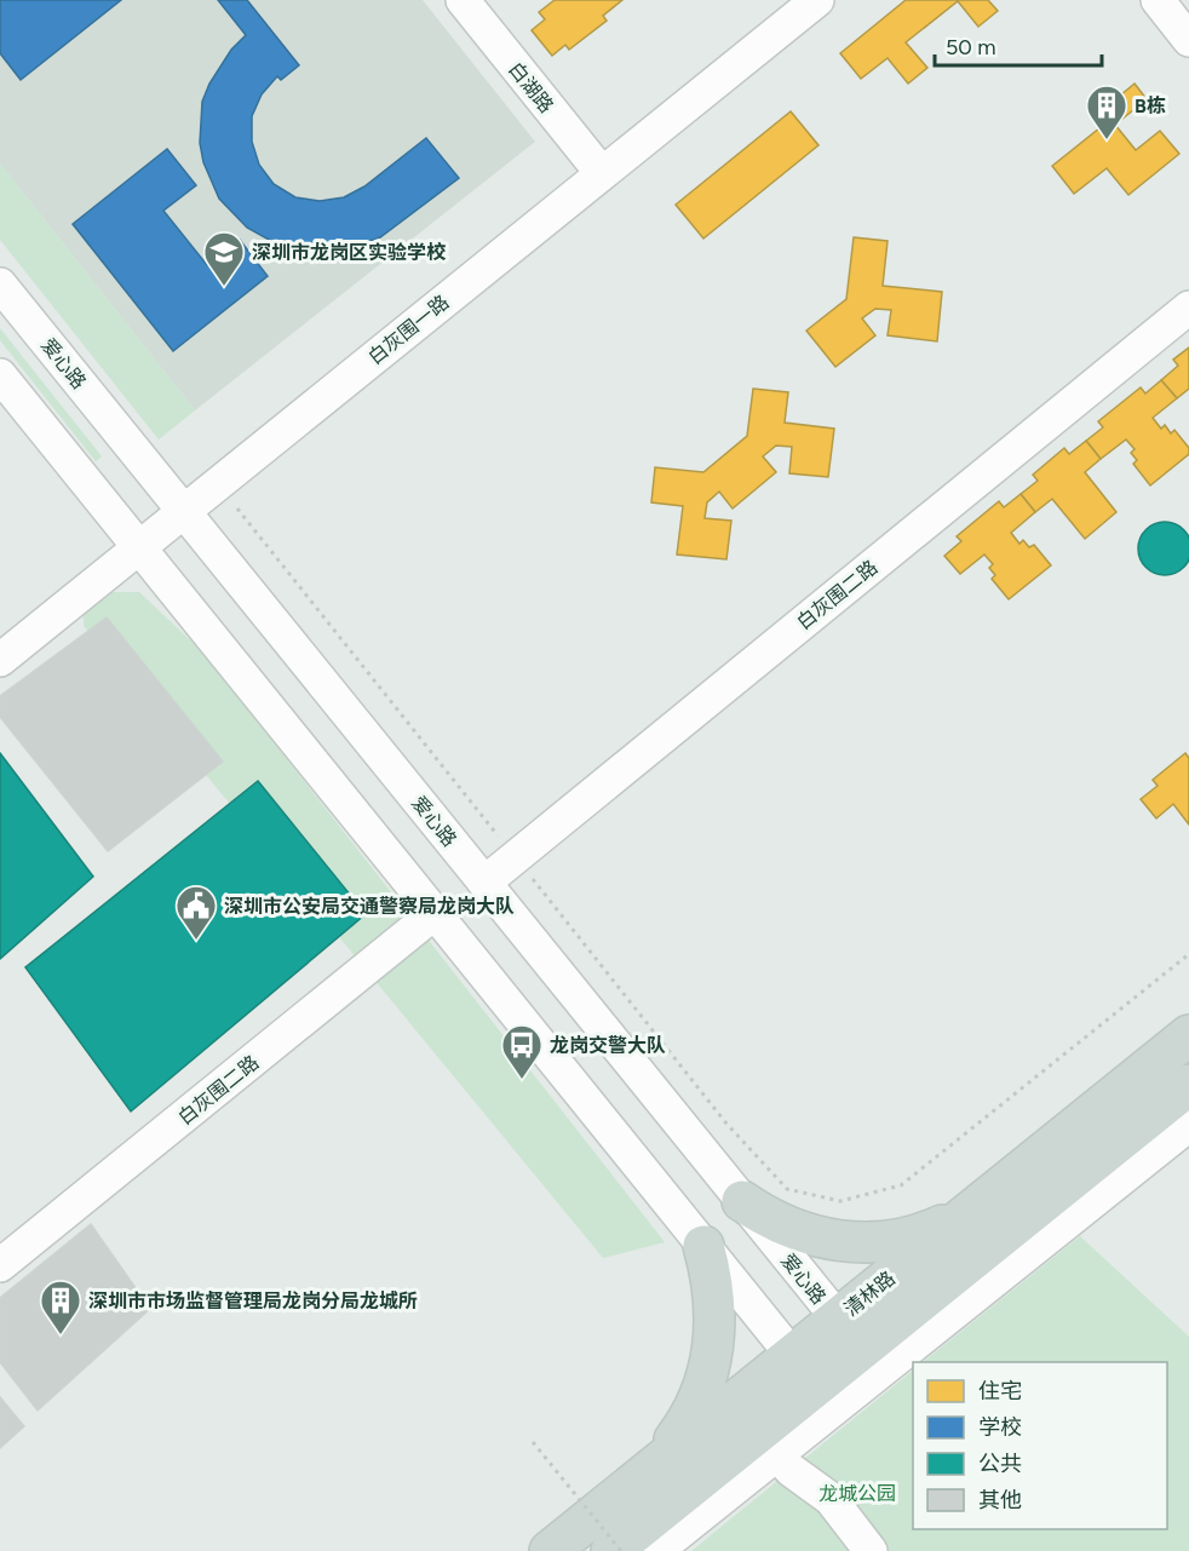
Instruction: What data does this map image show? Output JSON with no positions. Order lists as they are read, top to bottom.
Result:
{
  "streets": {
    "main road": ["清林路"],
    "street": [
      "白湖路",
      "白灰围一路",
      "爱心路",
      "白灰围二路"
    ]
  },
  "crossings": [
    ["白湖路", "白灰围一路"],
    ["白灰围一路", "爱心路"],
    ["爱心路", "白灰围二路"],
    ["爱心路", "清林路"]
  ],
  "parks": ["龙城公园"],
  "places": {
    "building": ["B栋", "深圳市市场监督管理局龙岗分局龙城所"],
    "school or university": ["深圳市龙岗区实验学校"],
    "public building": ["深圳市公安局交通警察局龙岗大队"],
    "bus stop": ["龙岗交警大队"]
  },
  "legend": [
    "住宅",
    "学校",
    "公共",
    "其他"
  ],
  "scale_bar": "50 m"
}
